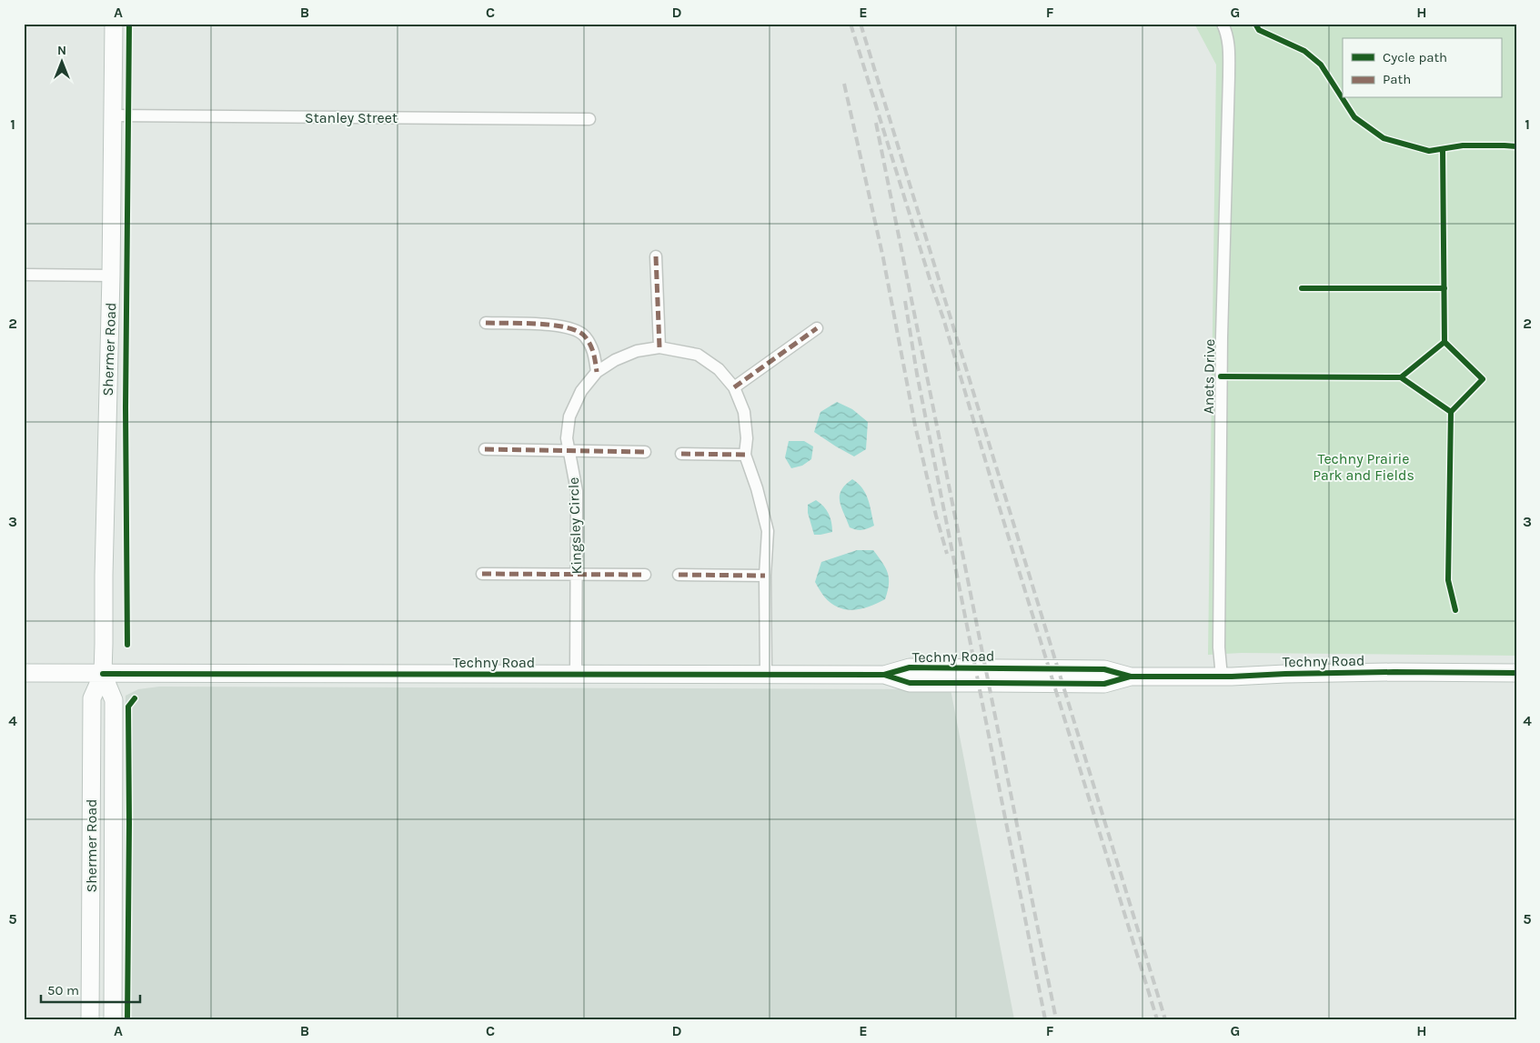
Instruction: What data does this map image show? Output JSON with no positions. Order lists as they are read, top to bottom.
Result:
{
  "streets": {
    "main road": ["Shermer Road", "Techny Road"],
    "street": ["Stanley Street", "Anets Drive", "Kingsley Circle"]
  },
  "crossings": [
    ["Stanley Street", "Shermer Road"],
    ["Shermer Road", "Techny Road"],
    ["Anets Drive", "Techny Road"],
    ["Kingsley Circle", "Techny Road"]
  ],
  "parks": ["Techny Prairie Park and Fields"],
  "legend": ["Cycle path", "Path"],
  "scale_bar": "50 m",
  "north": "top",
  "grid": {
    "columns": [
      "A",
      "B",
      "C",
      "D",
      "E",
      "F",
      "G",
      "H"
    ],
    "rows": [
      "1",
      "2",
      "3",
      "4",
      "5"
    ]
  }
}
